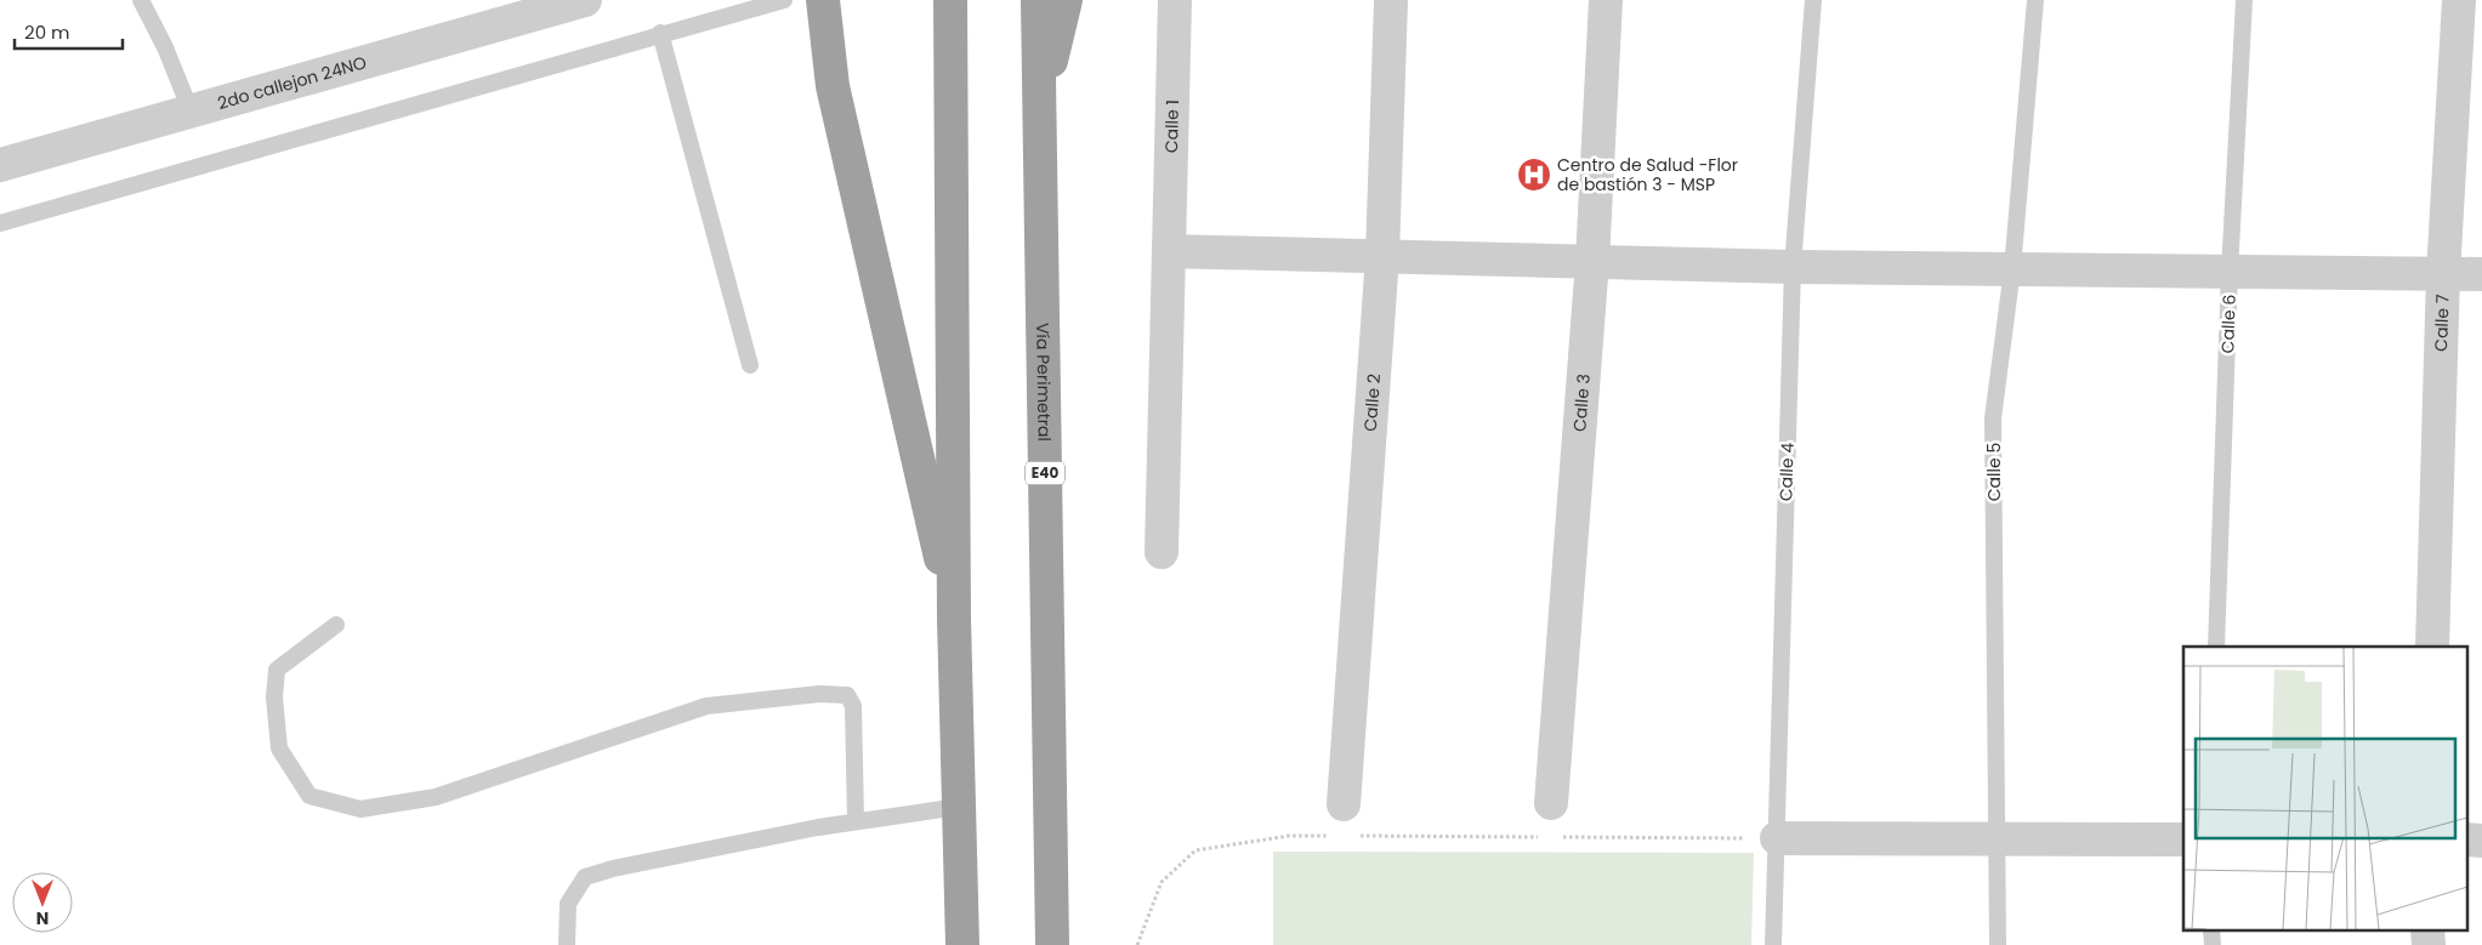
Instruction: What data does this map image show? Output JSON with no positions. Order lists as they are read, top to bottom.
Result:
{
  "streets": {
    "highway": ["Vía Perimetral", "E40"],
    "street": [
      "2do callejon 24NO",
      "Calle 1",
      "Calle 7",
      "Calle 3",
      "Calle 2"
    ],
    "lane": ["Calle 6", "Calle 4", "Calle 5"]
  },
  "places": {
    "hospital": ["Centro de Salud -Flor de bastión 3 - MSP"]
  },
  "scale_bar": "20 m",
  "north": "bottom"
}
